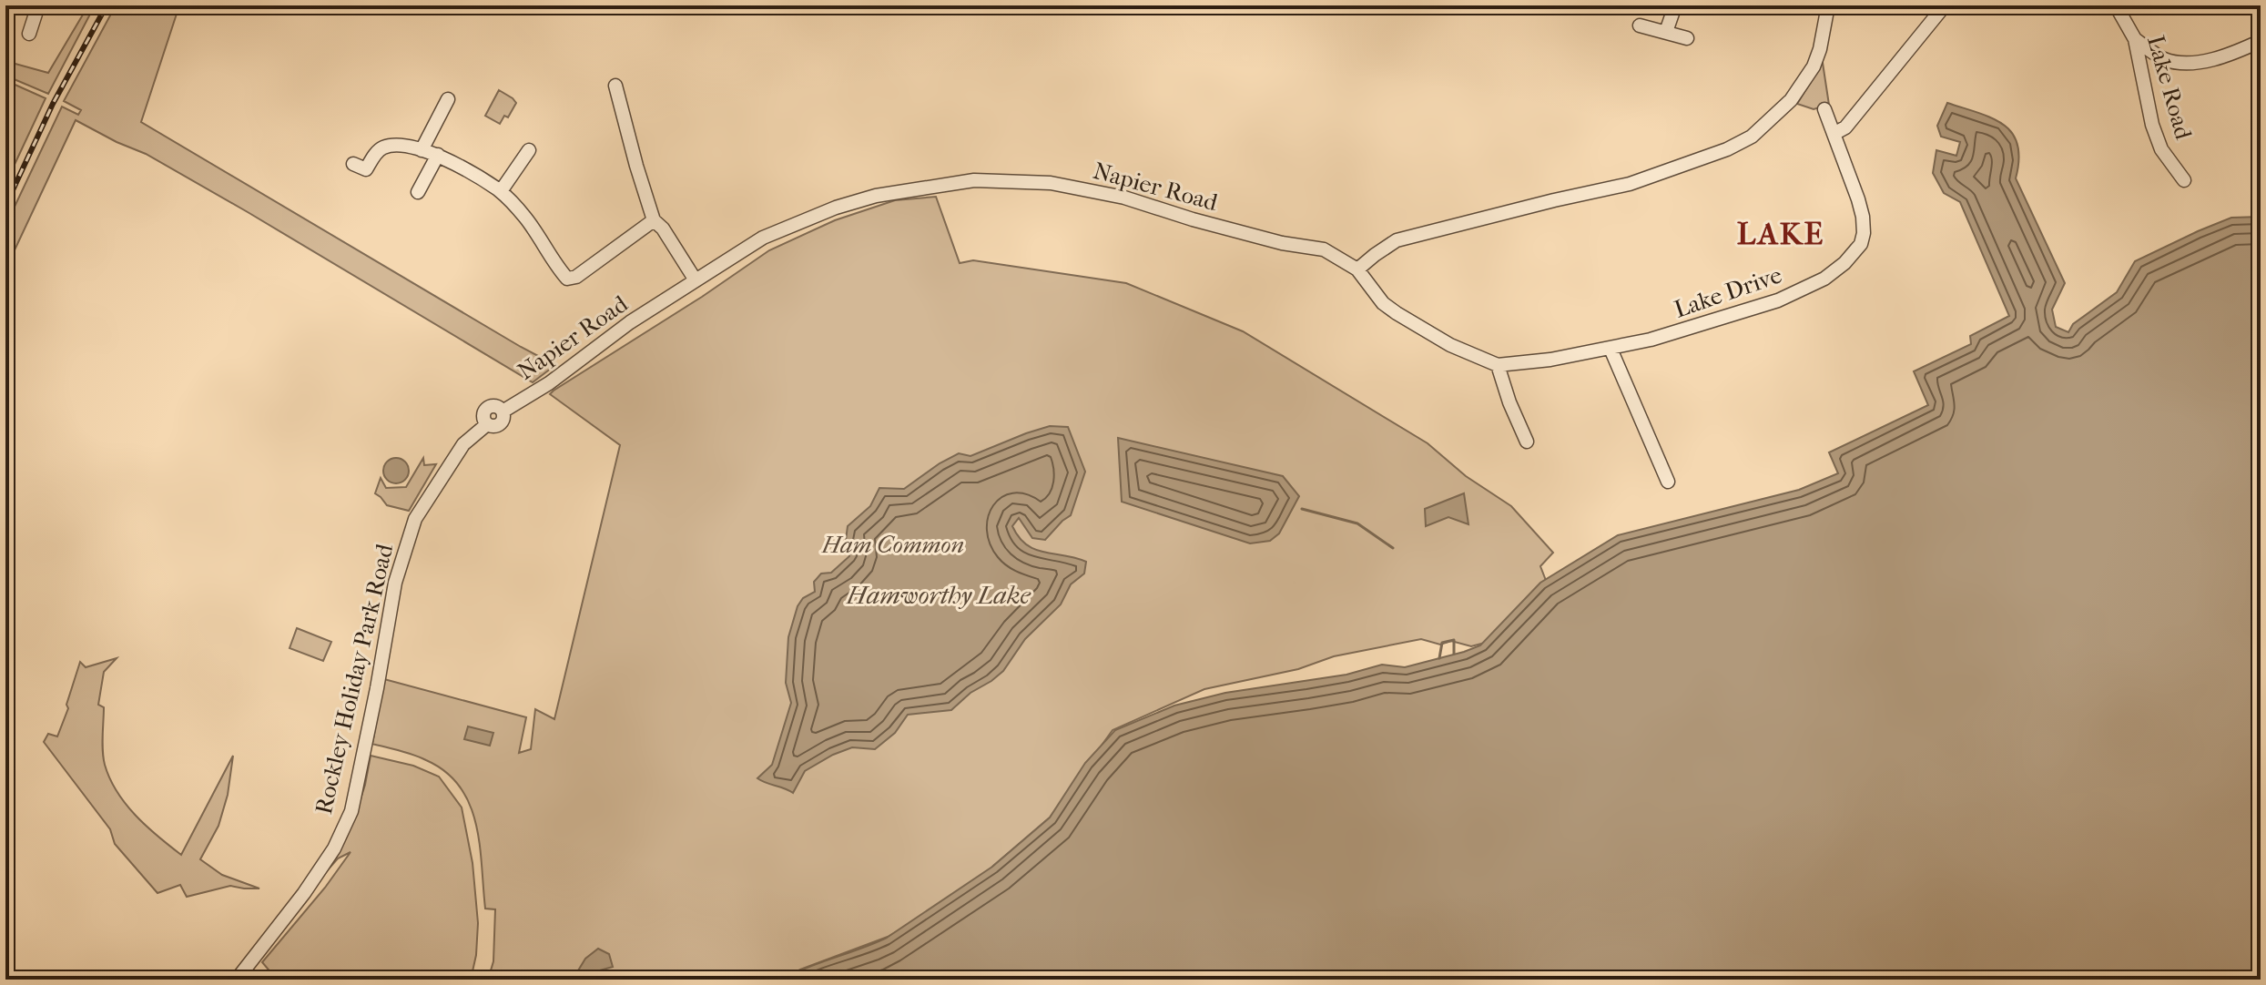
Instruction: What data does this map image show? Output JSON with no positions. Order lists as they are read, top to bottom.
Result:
{
  "streets": {
    "street": [
      "Lake Road",
      "Napier Road",
      "Lake Drive",
      "Rockley Holiday Park Road"
    ]
  },
  "crossings": [
    ["Napier Road", "Lake Drive"],
    ["Napier Road", "Rockley Holiday Park Road"]
  ],
  "districts": ["LAKE"],
  "water": ["Hamworthy Lake"],
  "parks": ["Ham Common"]
}
